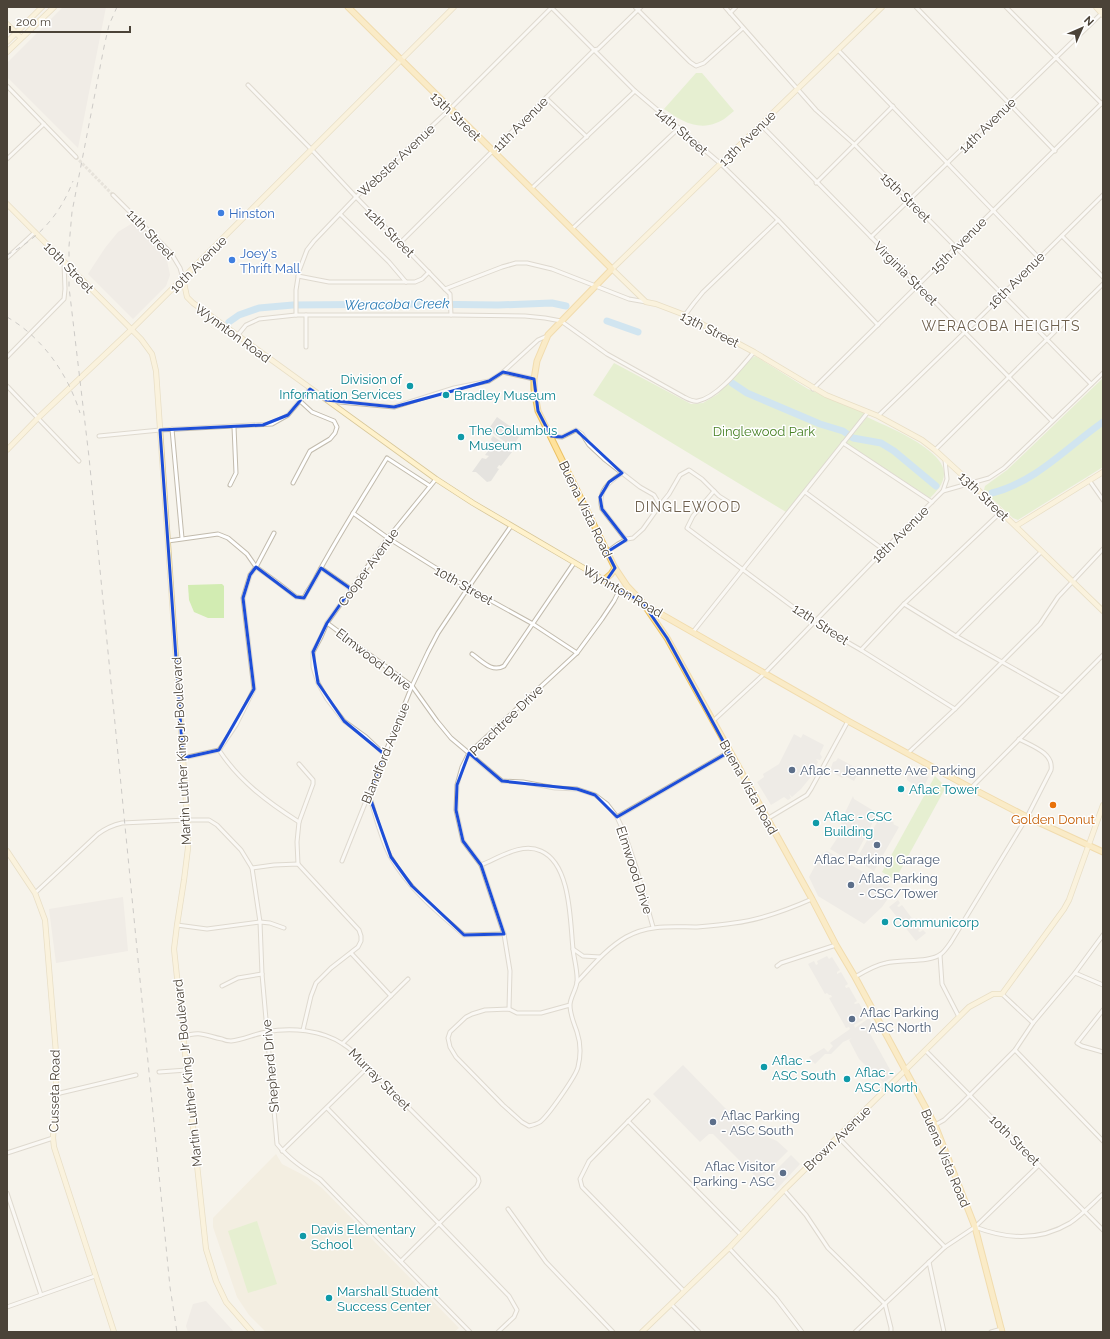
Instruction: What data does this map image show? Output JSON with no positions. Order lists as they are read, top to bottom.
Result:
{
  "streets": {
    "main road": [
      "13th Street",
      "13th Avenue",
      "10th Avenue",
      "10th Street",
      "Wynnton Road",
      "Buena Vista Road",
      "Martin Luther King Jr Boulevard",
      "Cusseta Road",
      "Brown Avenue"
    ],
    "street": [
      "11th Avenue",
      "14th Avenue",
      "14th Street",
      "Webster Avenue",
      "15th Street",
      "12th Street",
      "11th Street",
      "15th Avenue",
      "Virginia Street",
      "16th Avenue",
      "18th Avenue",
      "Cooper Avenue",
      "Elmwood Drive",
      "Peachtree Drive",
      "Blandford Avenue",
      "Shepherd Drive",
      "Murray Street"
    ]
  },
  "crossings": [
    ["13th Street", "11th Avenue"],
    ["13th Street", "13th Avenue"],
    ["13th Street", "Webster Avenue"],
    ["13th Street", "15th Avenue"],
    ["13th Street", "10th Avenue"],
    ["13th Street", "16th Avenue"],
    ["13th Street", "Buena Vista Road"],
    ["11th Avenue", "14th Street"],
    ["11th Avenue", "12th Street"],
    ["14th Avenue", "15th Street"],
    ["14th Avenue", "Virginia Street"],
    ["14th Street", "13th Avenue"],
    ["14th Street", "Webster Avenue"],
    ["14th Street", "15th Avenue"],
    ["13th Avenue", "15th Street"],
    ["13th Avenue", "Virginia Street"],
    ["13th Avenue", "Buena Vista Road"],
    ["Webster Avenue", "12th Street"],
    ["15th Street", "15th Avenue"],
    ["15th Street", "16th Avenue"],
    ["12th Street", "10th Avenue"],
    ["12th Street", "18th Avenue"],
    ["11th Street", "10th Avenue"],
    ["11th Street", "Wynnton Road"],
    ["15th Avenue", "Virginia Street"],
    ["10th Avenue", "10th Street"],
    ["10th Avenue", "Wynnton Road"],
    ["10th Avenue", "Martin Luther King Jr Boulevard"],
    ["10th Street", "Cooper Avenue"],
    ["10th Street", "Peachtree Drive"],
    ["10th Street", "Martin Luther King Jr Boulevard"],
    ["10th Street", "Blandford Avenue"],
    ["10th Street", "Brown Avenue"],
    ["Virginia Street", "16th Avenue"],
    ["Wynnton Road", "Buena Vista Road"],
    ["Wynnton Road", "18th Avenue"],
    ["Wynnton Road", "Cooper Avenue"],
    ["Wynnton Road", "Peachtree Drive"],
    ["Wynnton Road", "Blandford Avenue"],
    ["Buena Vista Road", "18th Avenue"],
    ["Buena Vista Road", "Brown Avenue"],
    ["Cooper Avenue", "Elmwood Drive"],
    ["Cooper Avenue", "Blandford Avenue"],
    ["Elmwood Drive", "Peachtree Drive"],
    ["Elmwood Drive", "Blandford Avenue"],
    ["Martin Luther King Jr Boulevard", "Shepherd Drive"],
    ["Martin Luther King Jr Boulevard", "Murray Street"],
    ["Shepherd Drive", "Murray Street"],
    ["Shepherd Drive", "Cusseta Road"]
  ],
  "districts": ["WERACOBA HEIGHTS", "DINGLEWOOD"],
  "water": ["Weracoba Creek"],
  "parks": ["Dinglewood Park"],
  "places": [
    "Hinston",
    "Joey's Thrift Mall",
    "Division of Information Services",
    "Bradley Museum",
    "The Columbus Museum",
    "Aflac - Jeannette Ave Parking",
    "Aflac Tower",
    "Golden Donut",
    "Aflac - CSC Building",
    "Aflac Parking Garage",
    "Aflac Parking - CSC/Tower",
    "Communicorp",
    "Aflac Parking - ASC North",
    "Aflac - ASC South",
    "Aflac - ASC North",
    "Aflac Parking - ASC South",
    "Aflac Visitor Parking - ASC",
    "Davis Elementary School",
    "Marshall Student Success Center"
  ],
  "scale_bar": "200 m",
  "north": "top right"
}
